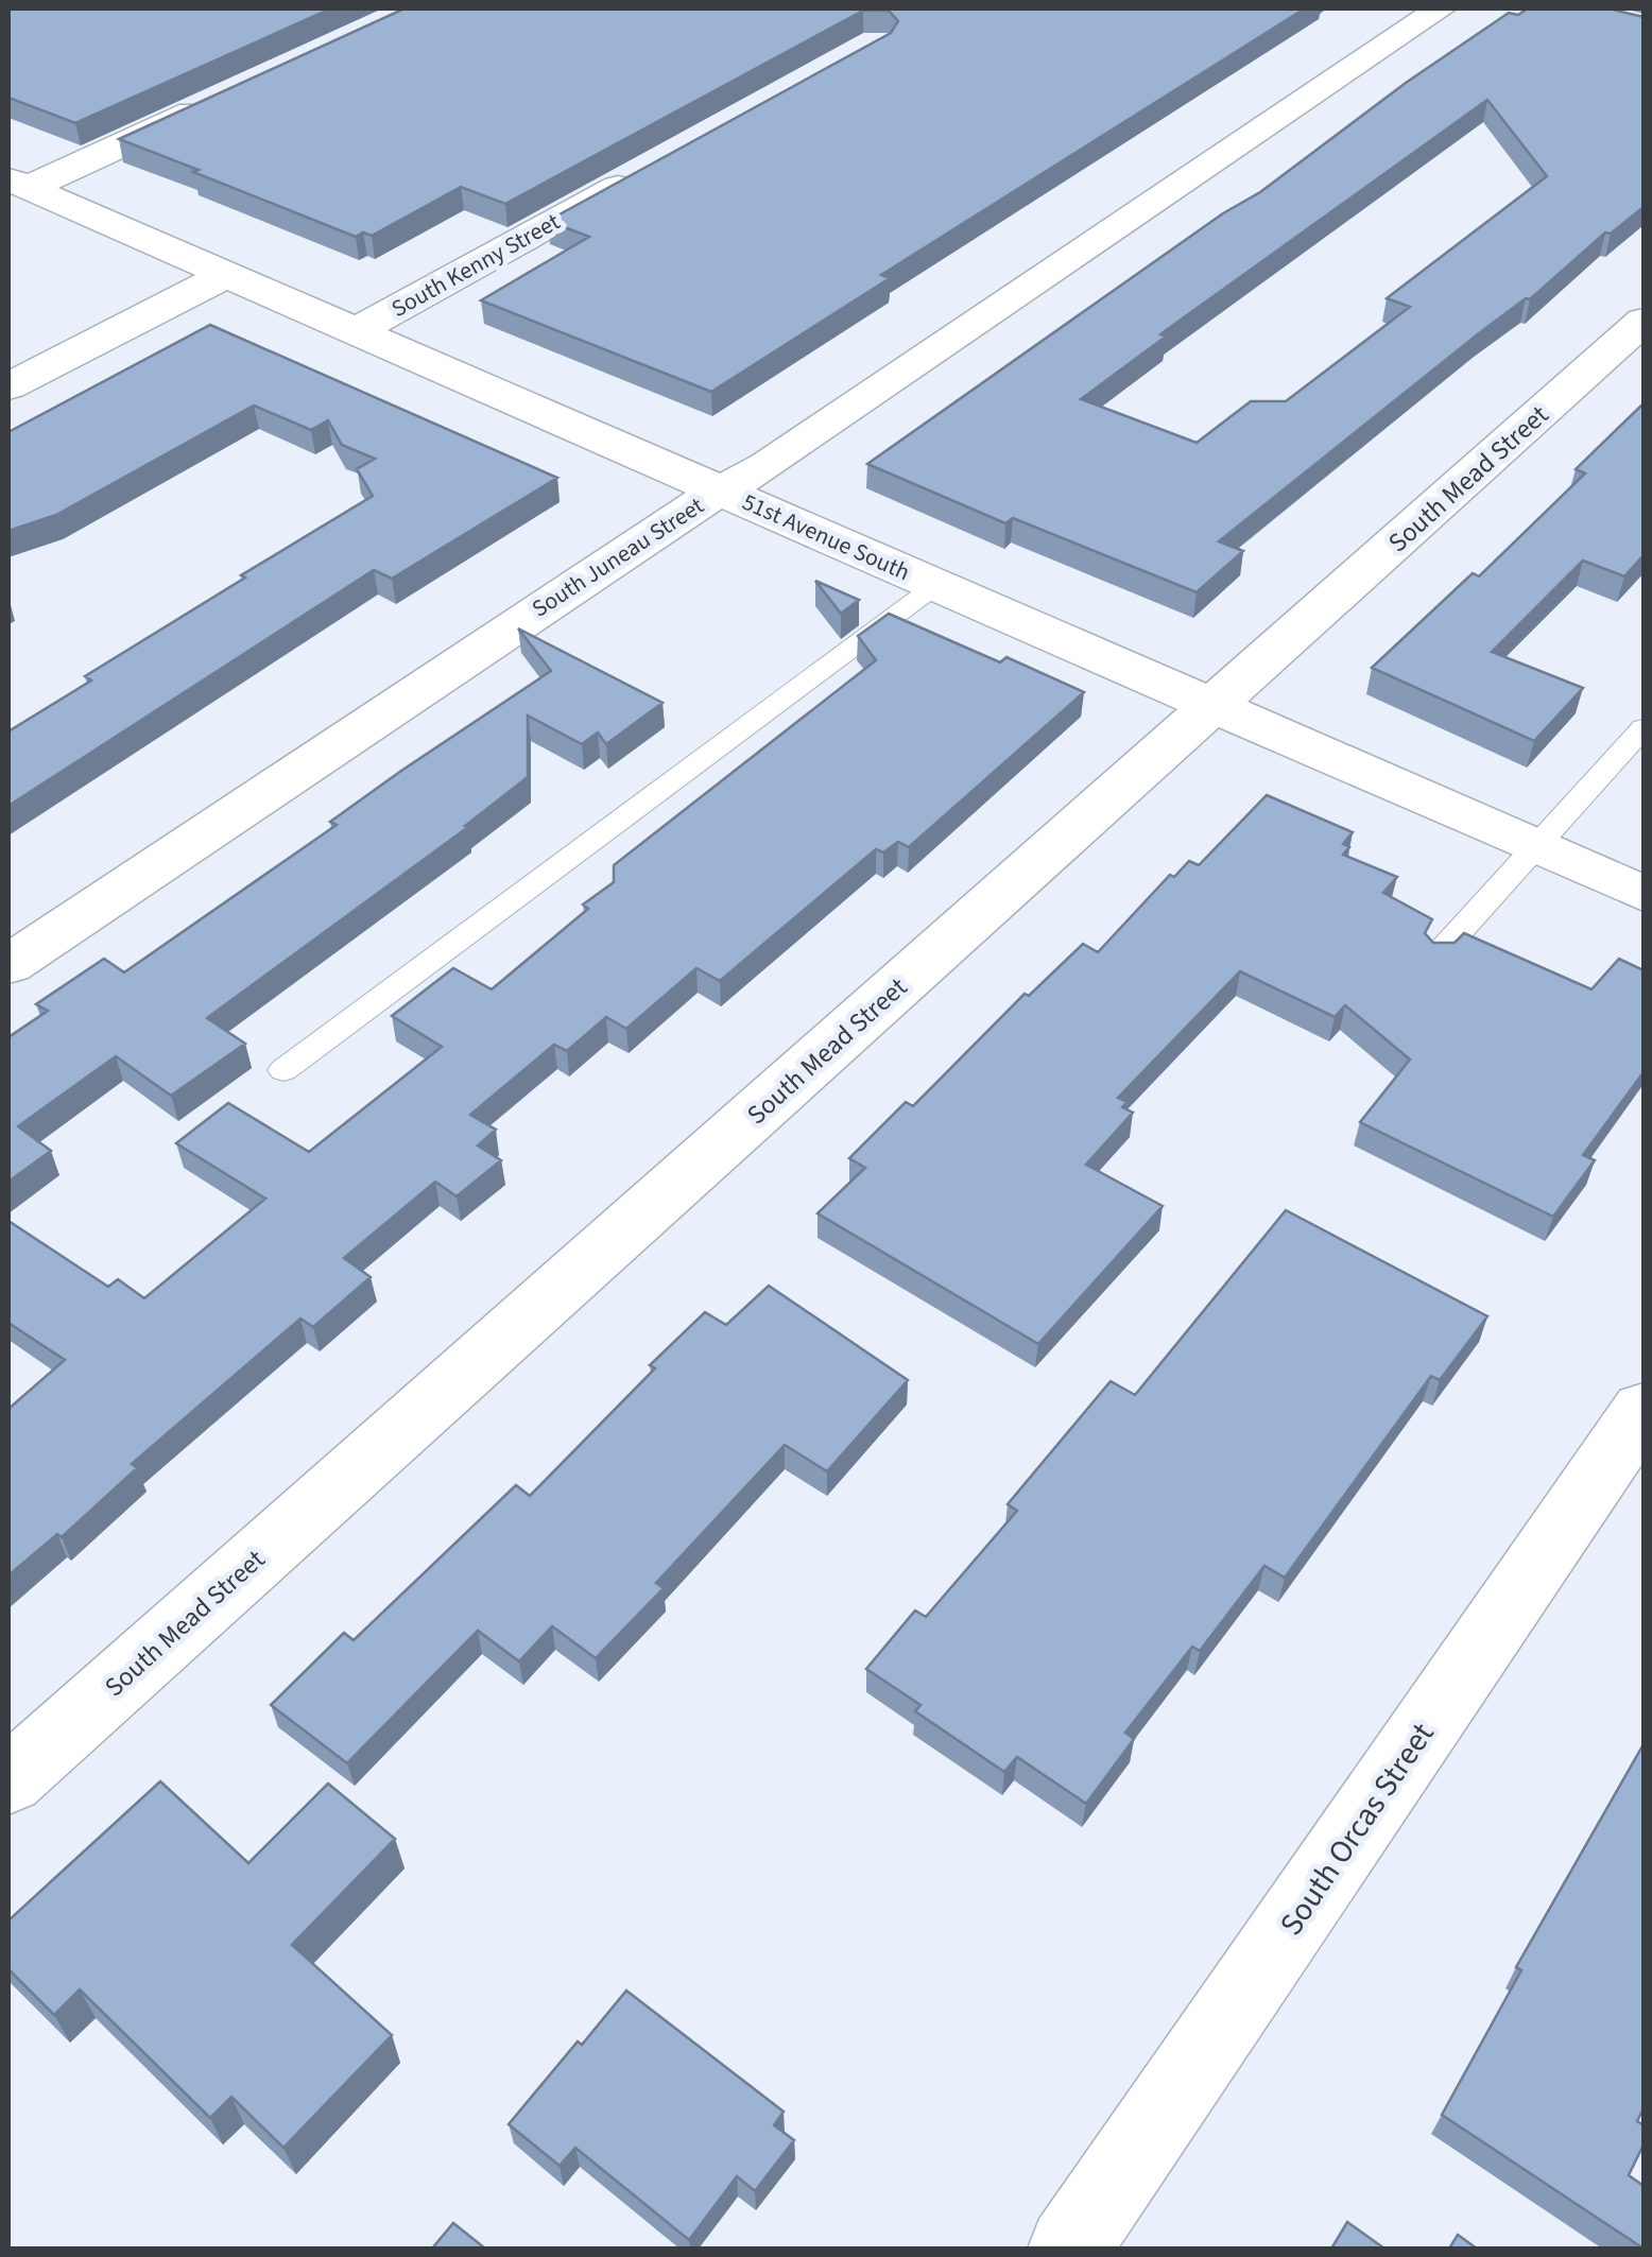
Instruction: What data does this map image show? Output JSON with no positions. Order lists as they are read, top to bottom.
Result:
{
  "streets": {
    "street": [
      "South Kenny Street",
      "South Mead Street",
      "51st Avenue South",
      "South Juneau Street",
      "South Orcas Street"
    ]
  },
  "crossings": [
    ["South Kenny Street", "51st Avenue South"],
    ["South Mead Street", "51st Avenue South"],
    ["51st Avenue South", "South Juneau Street"]
  ]
}
